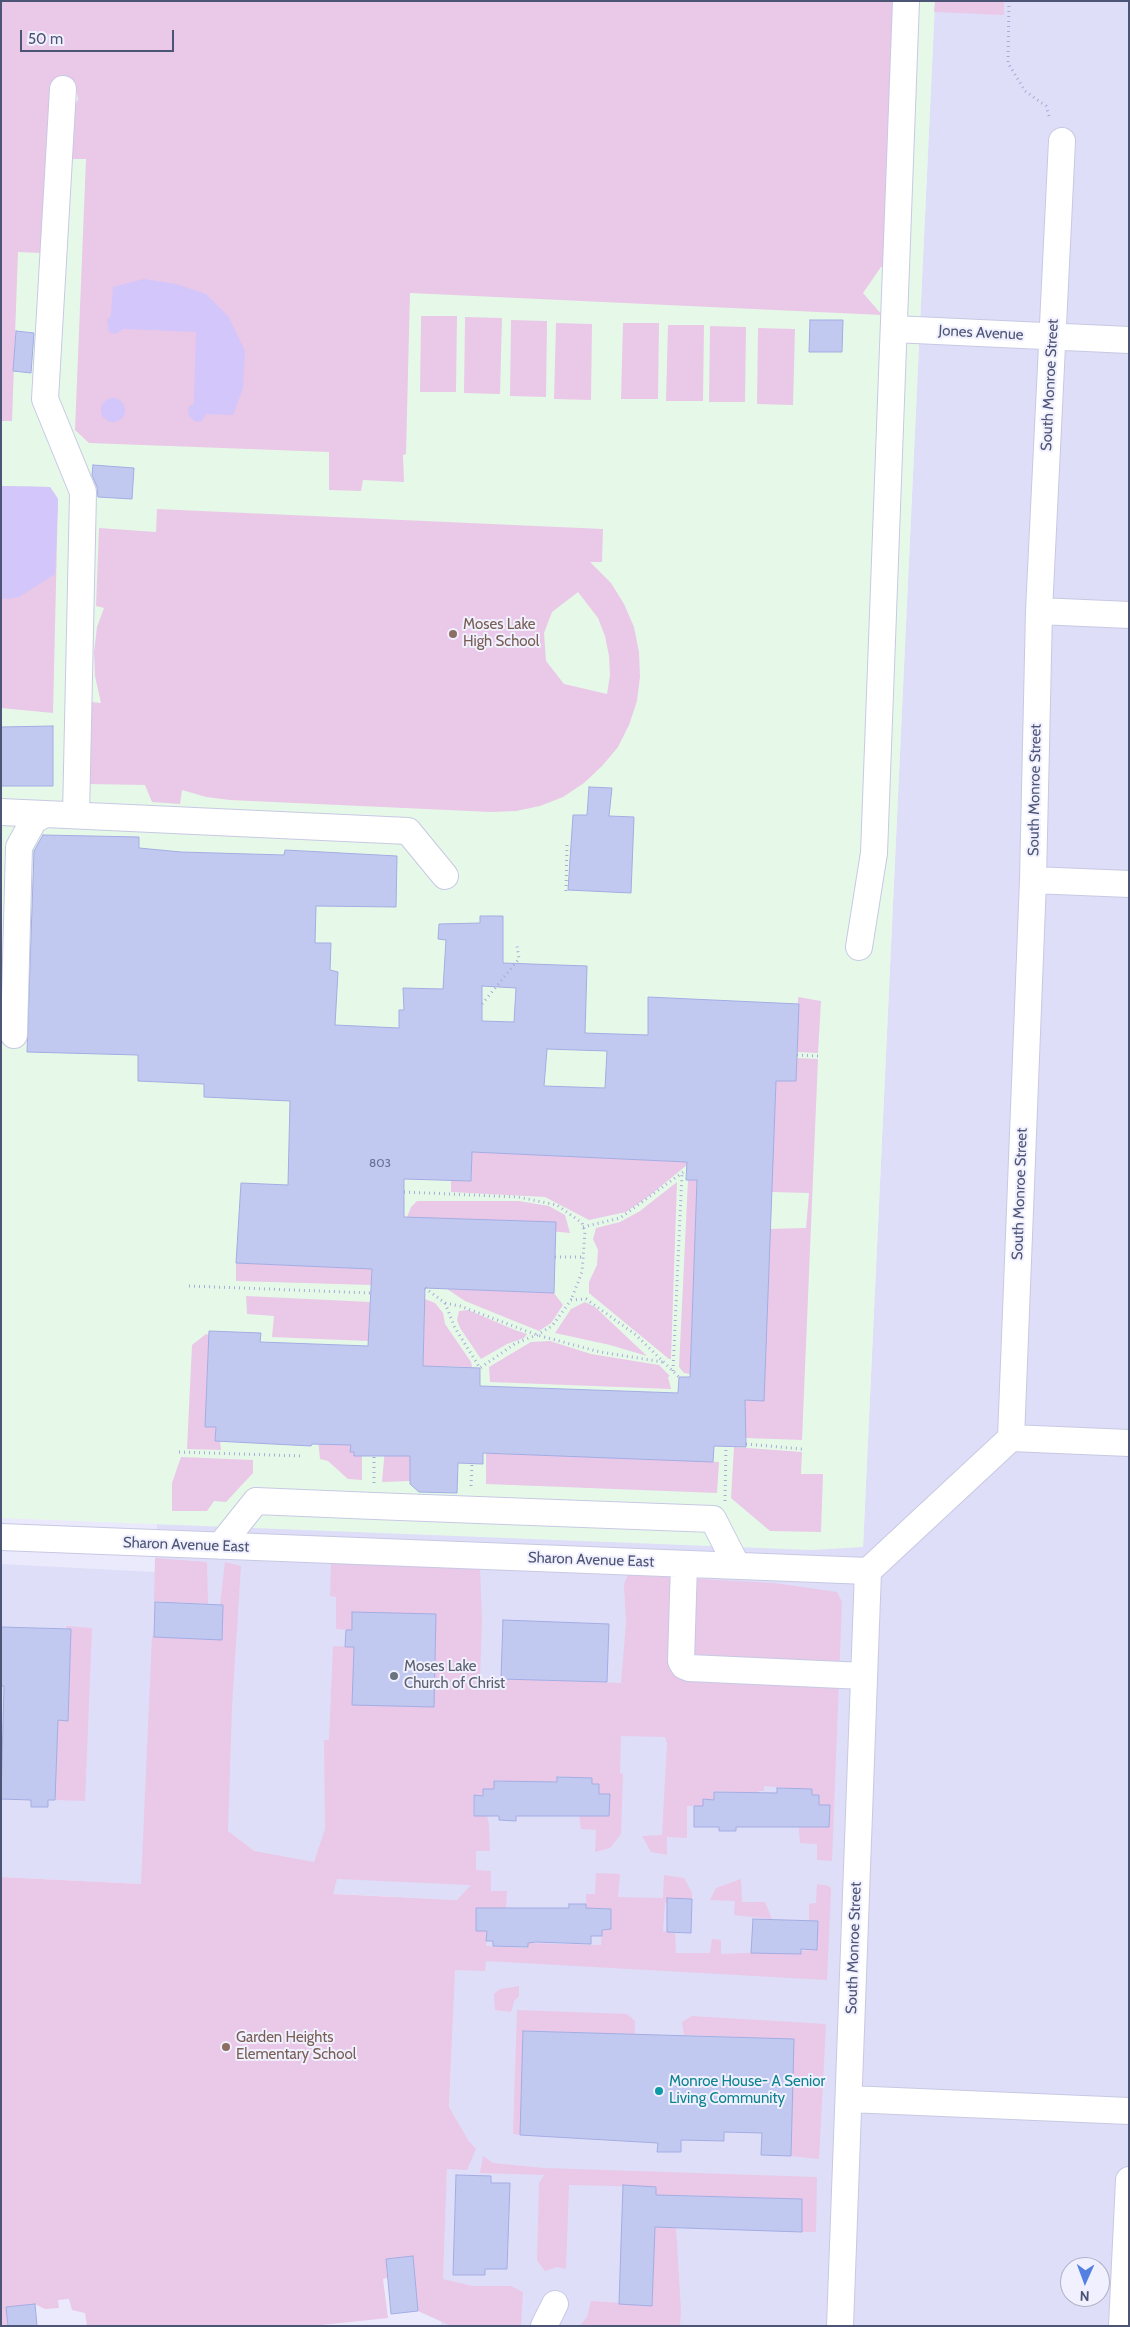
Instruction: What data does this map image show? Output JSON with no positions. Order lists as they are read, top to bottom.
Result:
{
  "streets": {
    "street": ["Jones Avenue", "South Monroe Street", "Sharon Avenue East"]
  },
  "crossings": [
    ["Jones Avenue", "South Monroe Street"],
    ["South Monroe Street", "Sharon Avenue East"]
  ],
  "places": [
    "Moses Lake High School",
    "Moses Lake Church of Christ",
    "Garden Heights Elementary School",
    "Monroe House- A Senior Living Community"
  ],
  "house_numbers": ["803"],
  "scale_bar": "50 m",
  "north": "bottom"
}
